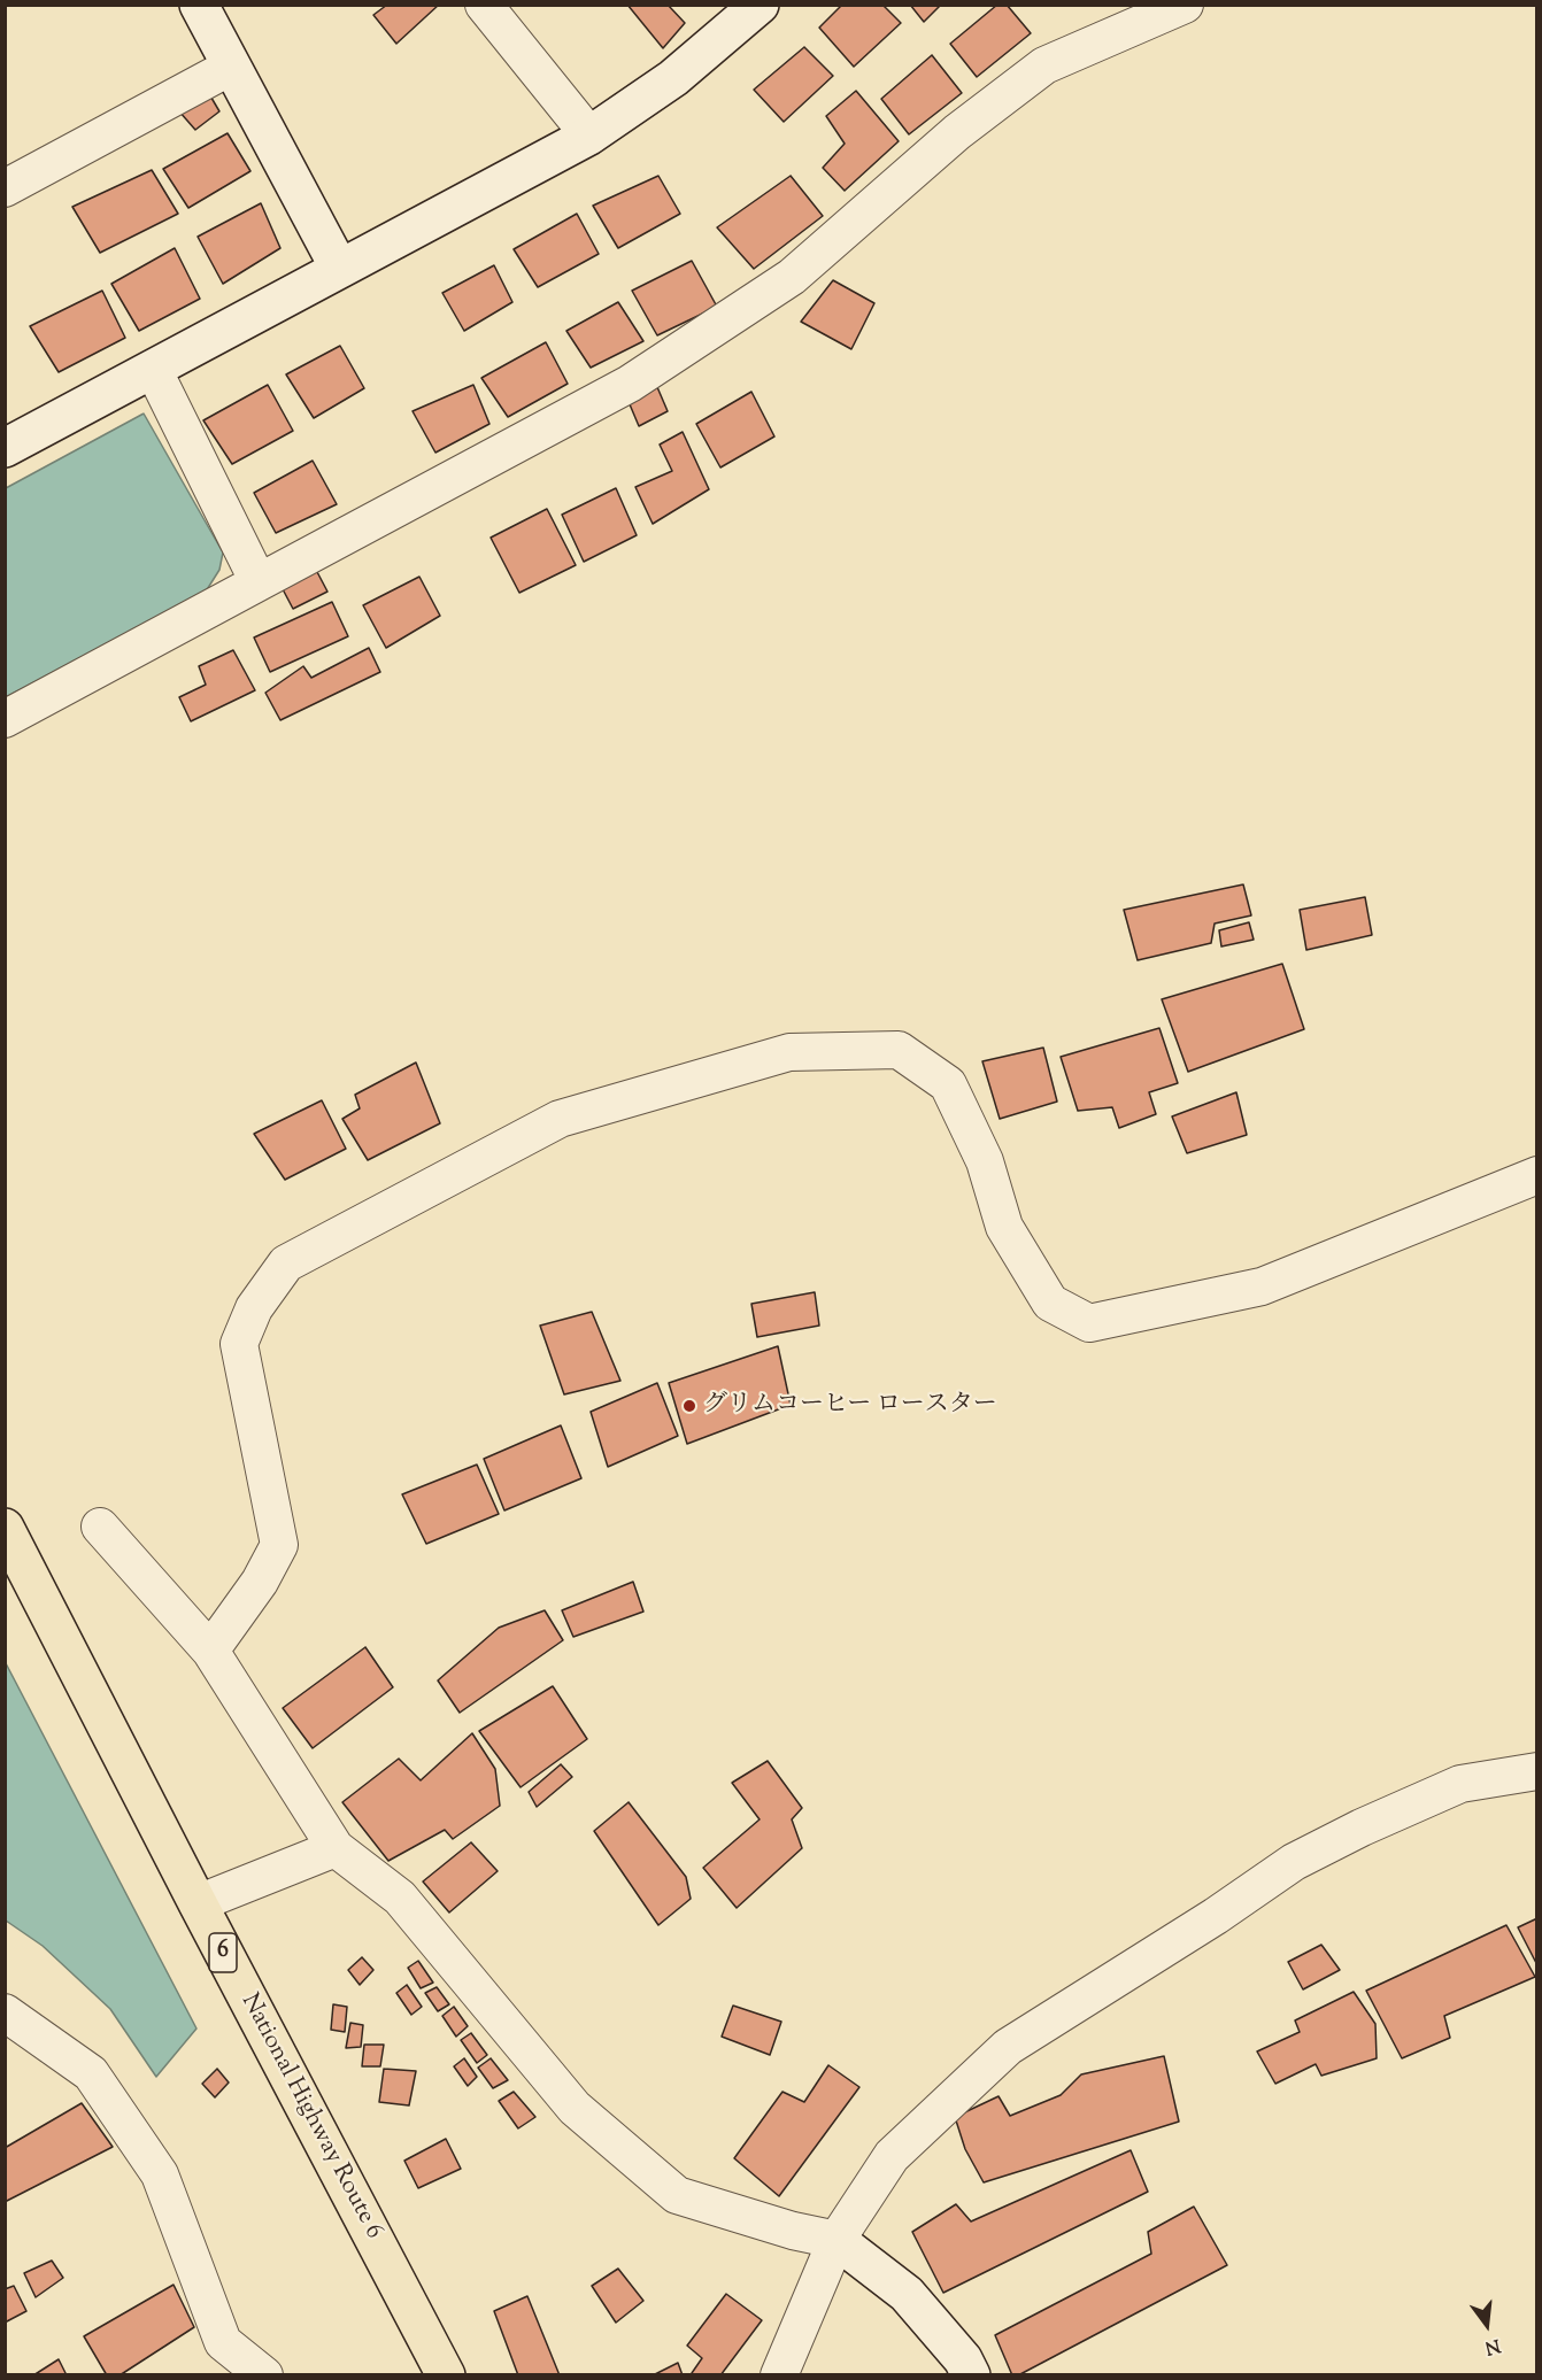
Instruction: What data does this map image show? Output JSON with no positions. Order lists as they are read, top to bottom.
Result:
{
  "streets": {
    "highway": ["6", "National Highway Route 6"]
  },
  "places": ["グリムコーヒー ロースター"],
  "north": "bottom"
}
